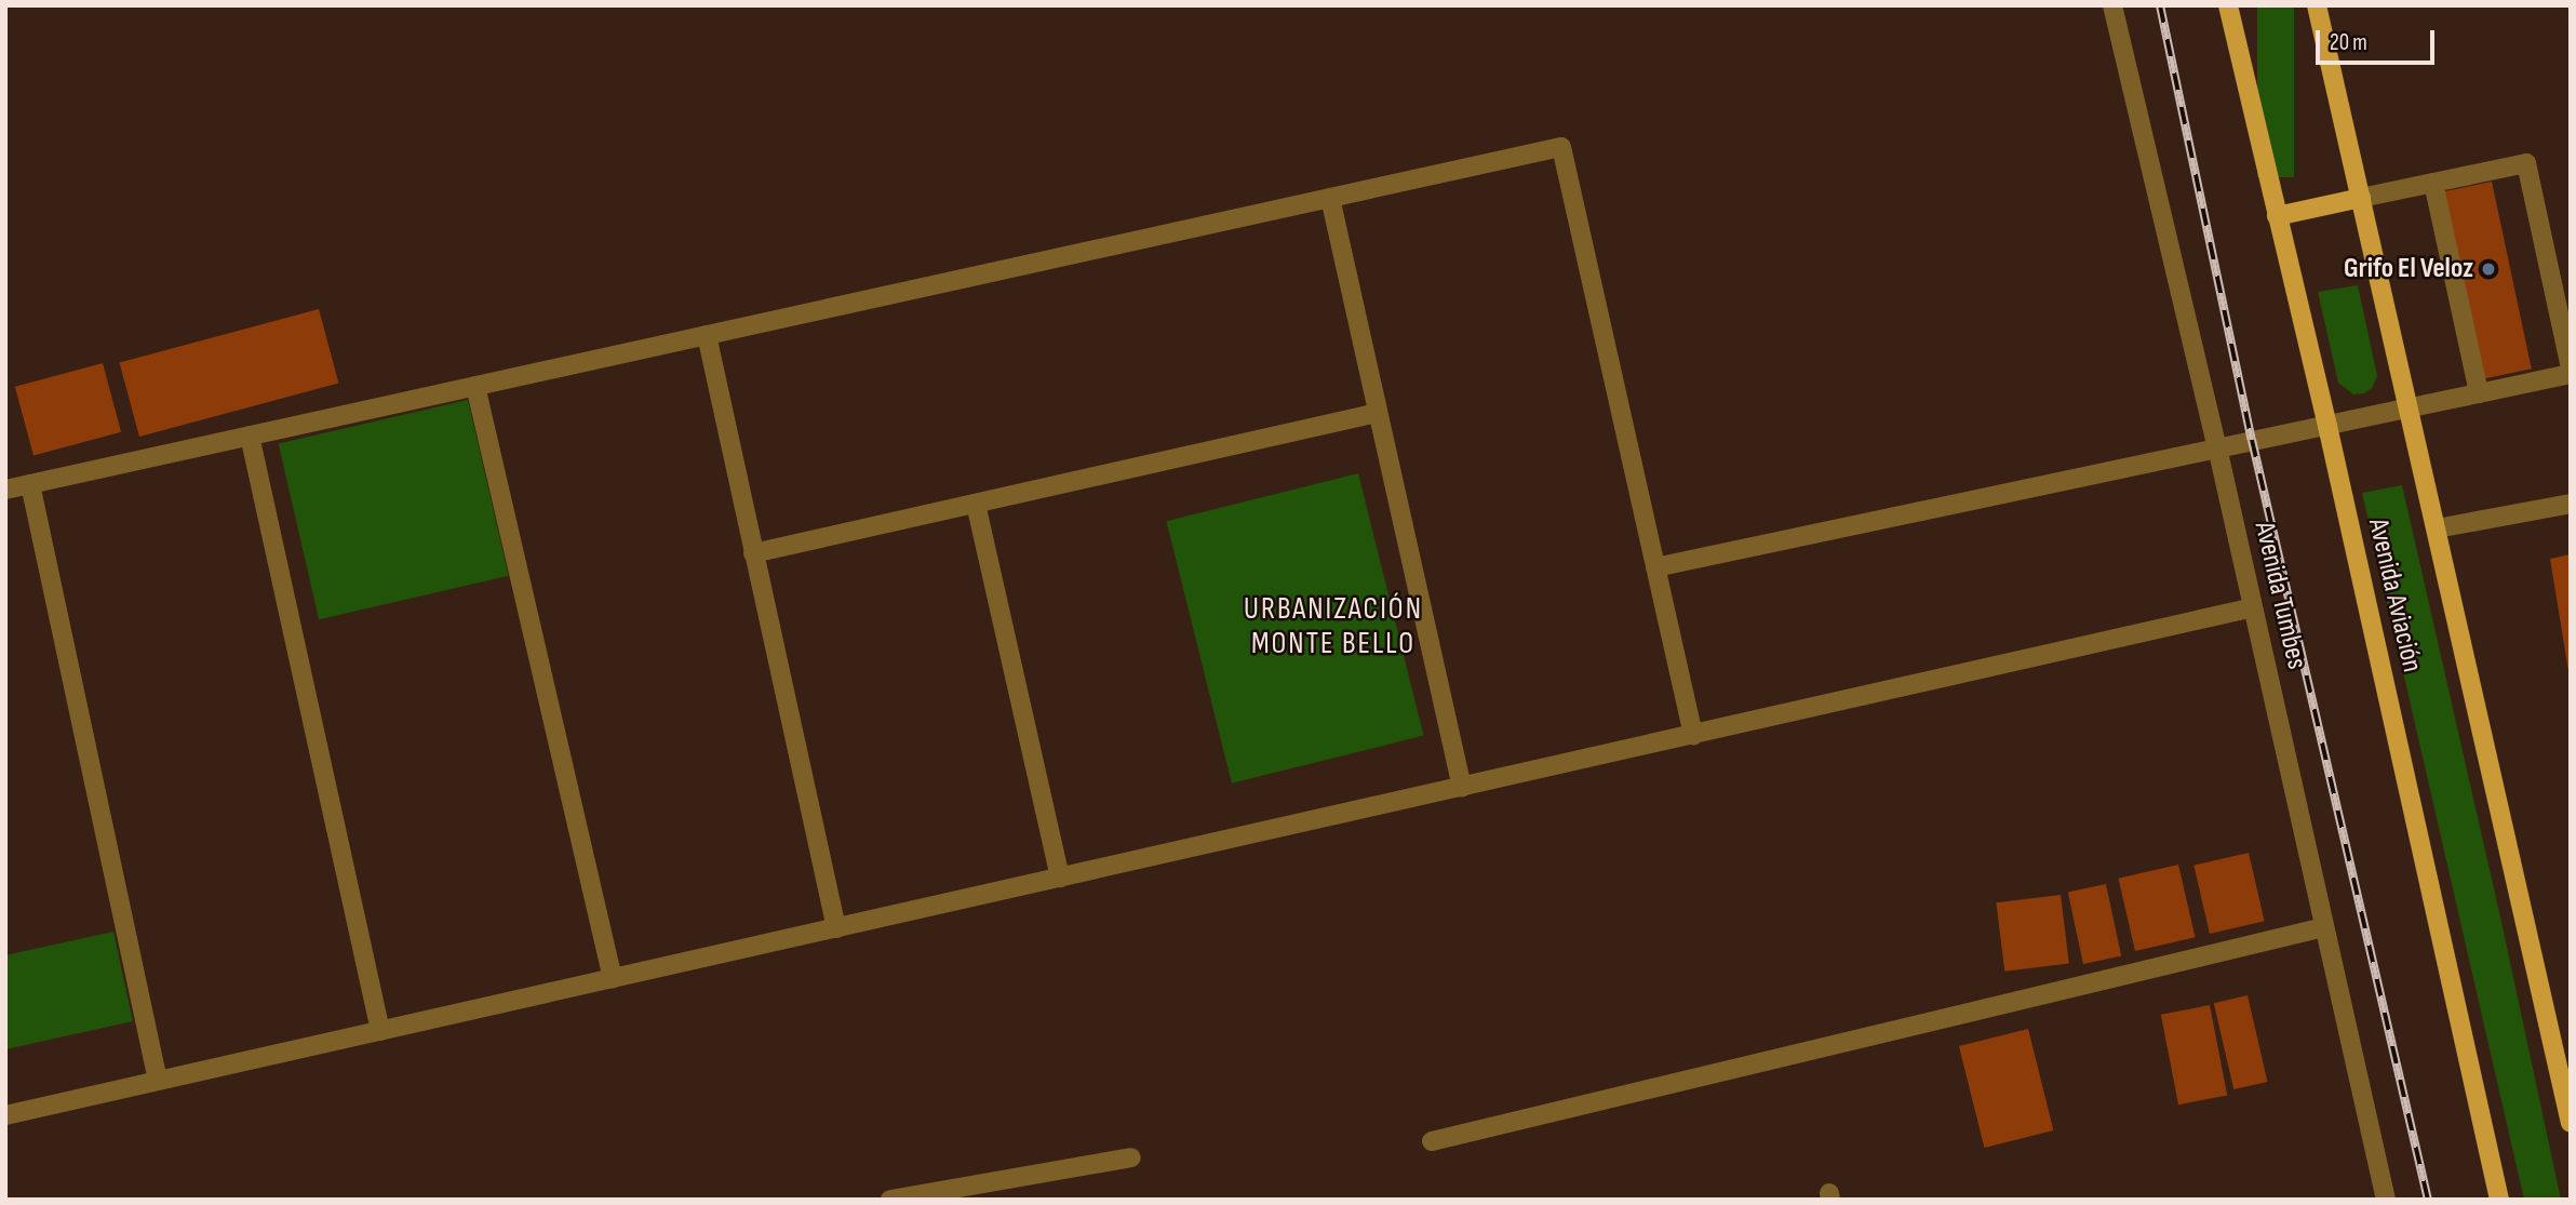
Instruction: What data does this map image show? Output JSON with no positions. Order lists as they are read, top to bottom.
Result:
{
  "streets": {
    "main road": ["Avenida Aviación"],
    "street": ["Avenida Tumbes"]
  },
  "districts": ["URBANIZACIÓN MONTE BELLO"],
  "places": ["Grifo El Veloz"],
  "scale_bar": "20 m"
}
